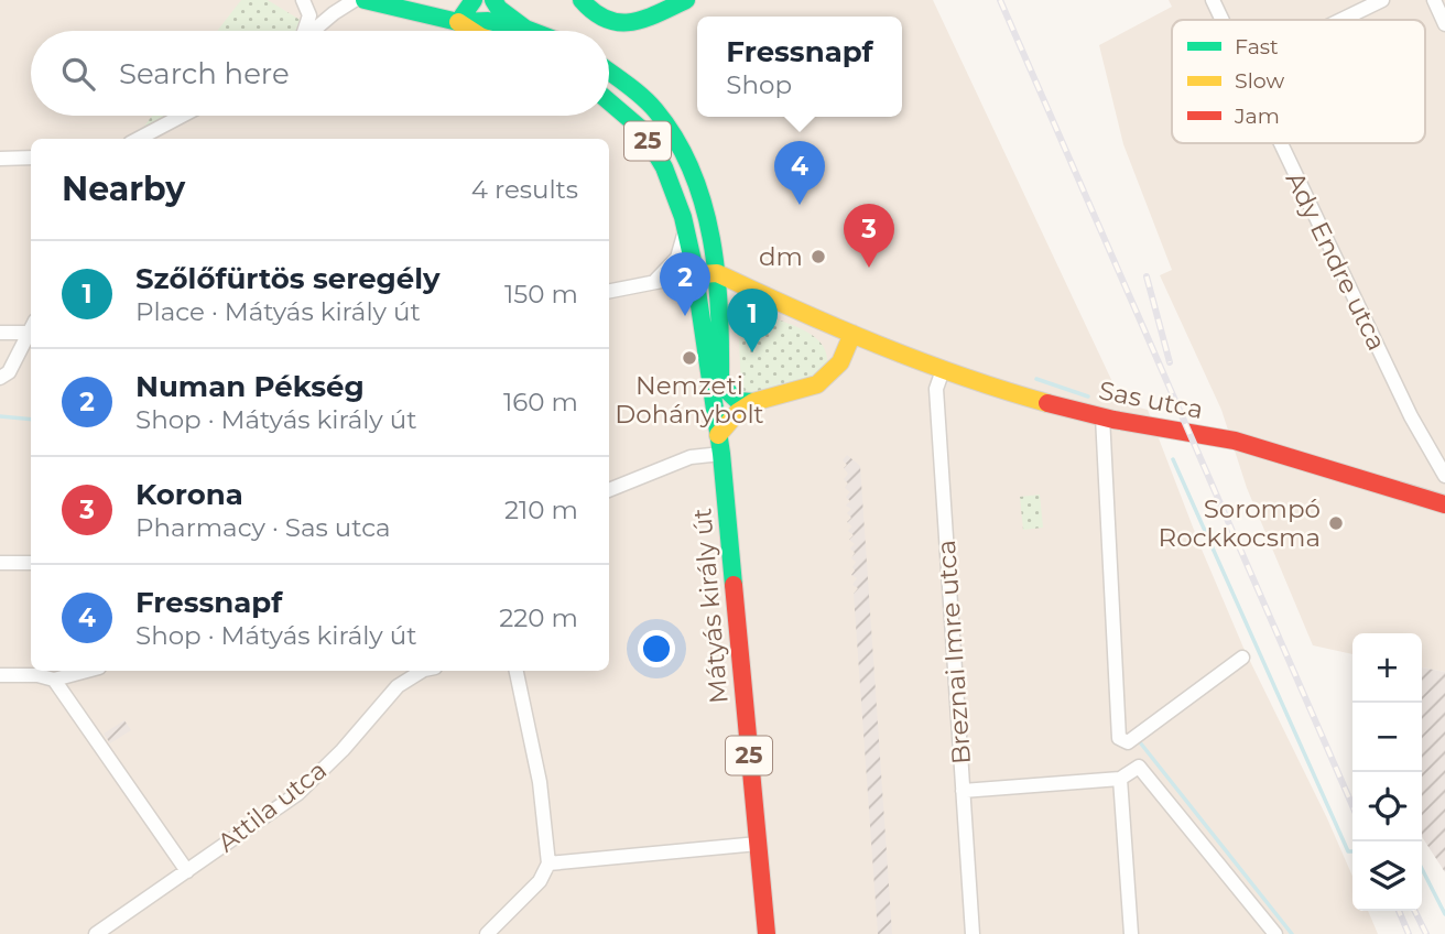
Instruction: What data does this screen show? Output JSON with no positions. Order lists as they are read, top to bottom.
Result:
{
  "streets": {
    "main road": ["25", "Sas utca", "Mátyás király út"],
    "street": ["Ady Endre utca", "Breznai Imre utca", "Attila utca"]
  },
  "crossings": [
    ["Ady Endre utca", "Sas utca"],
    ["Sas utca", "Mátyás király út"],
    ["Sas utca", "Breznai Imre utca"]
  ],
  "places": ["dm", "Nemzeti Dohánybolt", "Sorompó Rockkocsma"],
  "legend": ["Fast", "Slow", "Jam"],
  "page": {
    "popup": ["Fressnapf", "Shop"],
    "search": "Search here",
    "heading": ["Nearby", "4 results"],
    "pins": [
      "4",
      "3",
      "2",
      "1"
    ],
    "list": [
      {
        "mark": "1",
        "name": "Szőlőfürtös seregély",
        "note": "Place · Mátyás király út",
        "value": "150 m"
      },
      {
        "mark": "2",
        "name": "Numan Pékség",
        "note": "Shop · Mátyás király út",
        "value": "160 m"
      },
      {
        "mark": "3",
        "name": "Korona",
        "note": "Pharmacy · Sas utca",
        "value": "210 m"
      },
      {
        "mark": "4",
        "name": "Fressnapf",
        "note": "Shop · Mátyás király út",
        "value": "220 m"
      }
    ],
    "map_buttons": ["+", "−"]
  }
}
